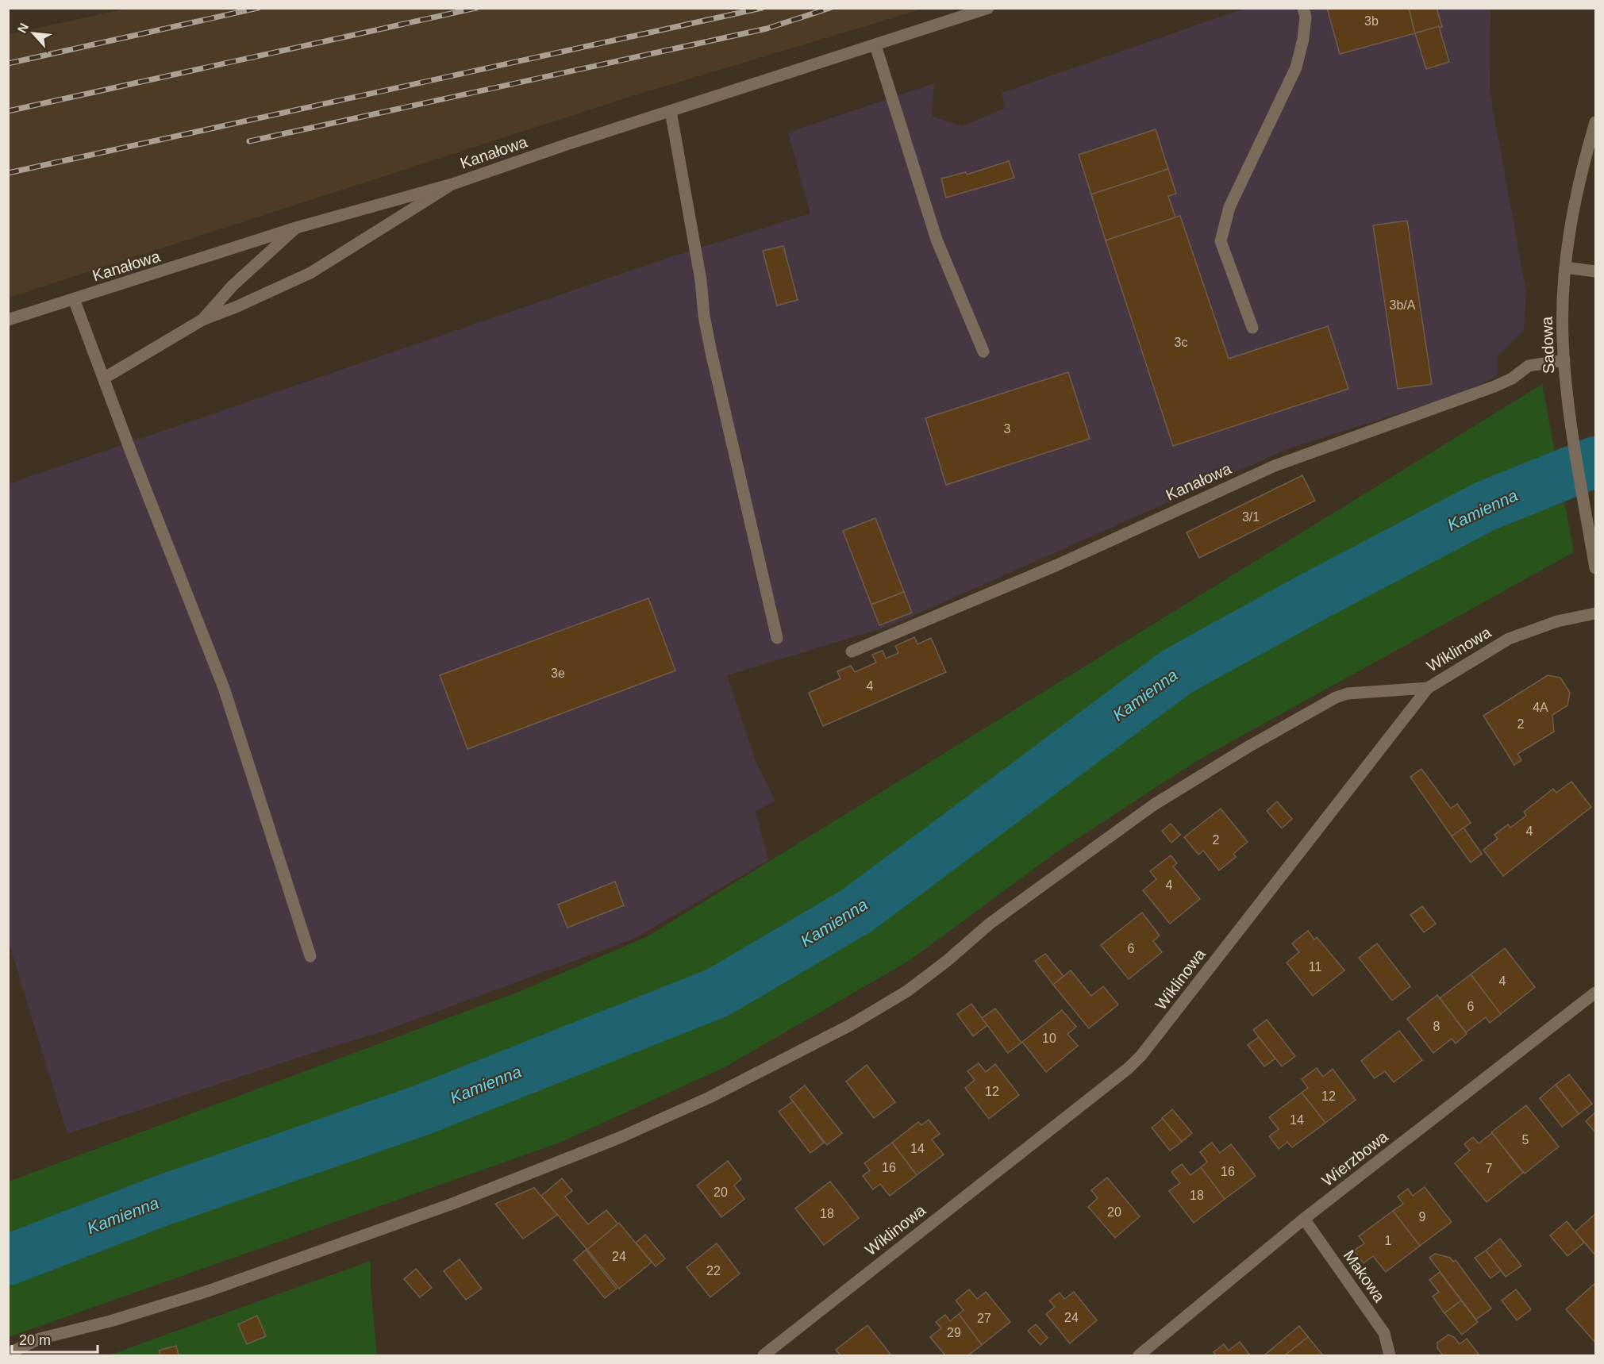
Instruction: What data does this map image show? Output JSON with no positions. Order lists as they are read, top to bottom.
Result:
{
  "streets": {
    "street": [
      "Kanałowa",
      "Sadowa",
      "Wiklinowa",
      "Wierzbowa",
      "Makowa"
    ]
  },
  "crossings": [
    ["Kanałowa", "Sadowa"],
    ["Wierzbowa", "Makowa"]
  ],
  "water": ["Kamienna"],
  "house_numbers": [
    "3b",
    "3b/A",
    "3c",
    "3",
    "3/1",
    "3e",
    "4",
    "4A",
    "2",
    "4",
    "2",
    "4",
    "6",
    "11",
    "4",
    "6",
    "8",
    "10",
    "12",
    "12",
    "14",
    "5",
    "14",
    "16",
    "7",
    "16",
    "20",
    "18",
    "20",
    "18",
    "9",
    "1",
    "24",
    "22",
    "24",
    "27",
    "29"
  ],
  "scale_bar": "20 m",
  "north": "top left"
}
